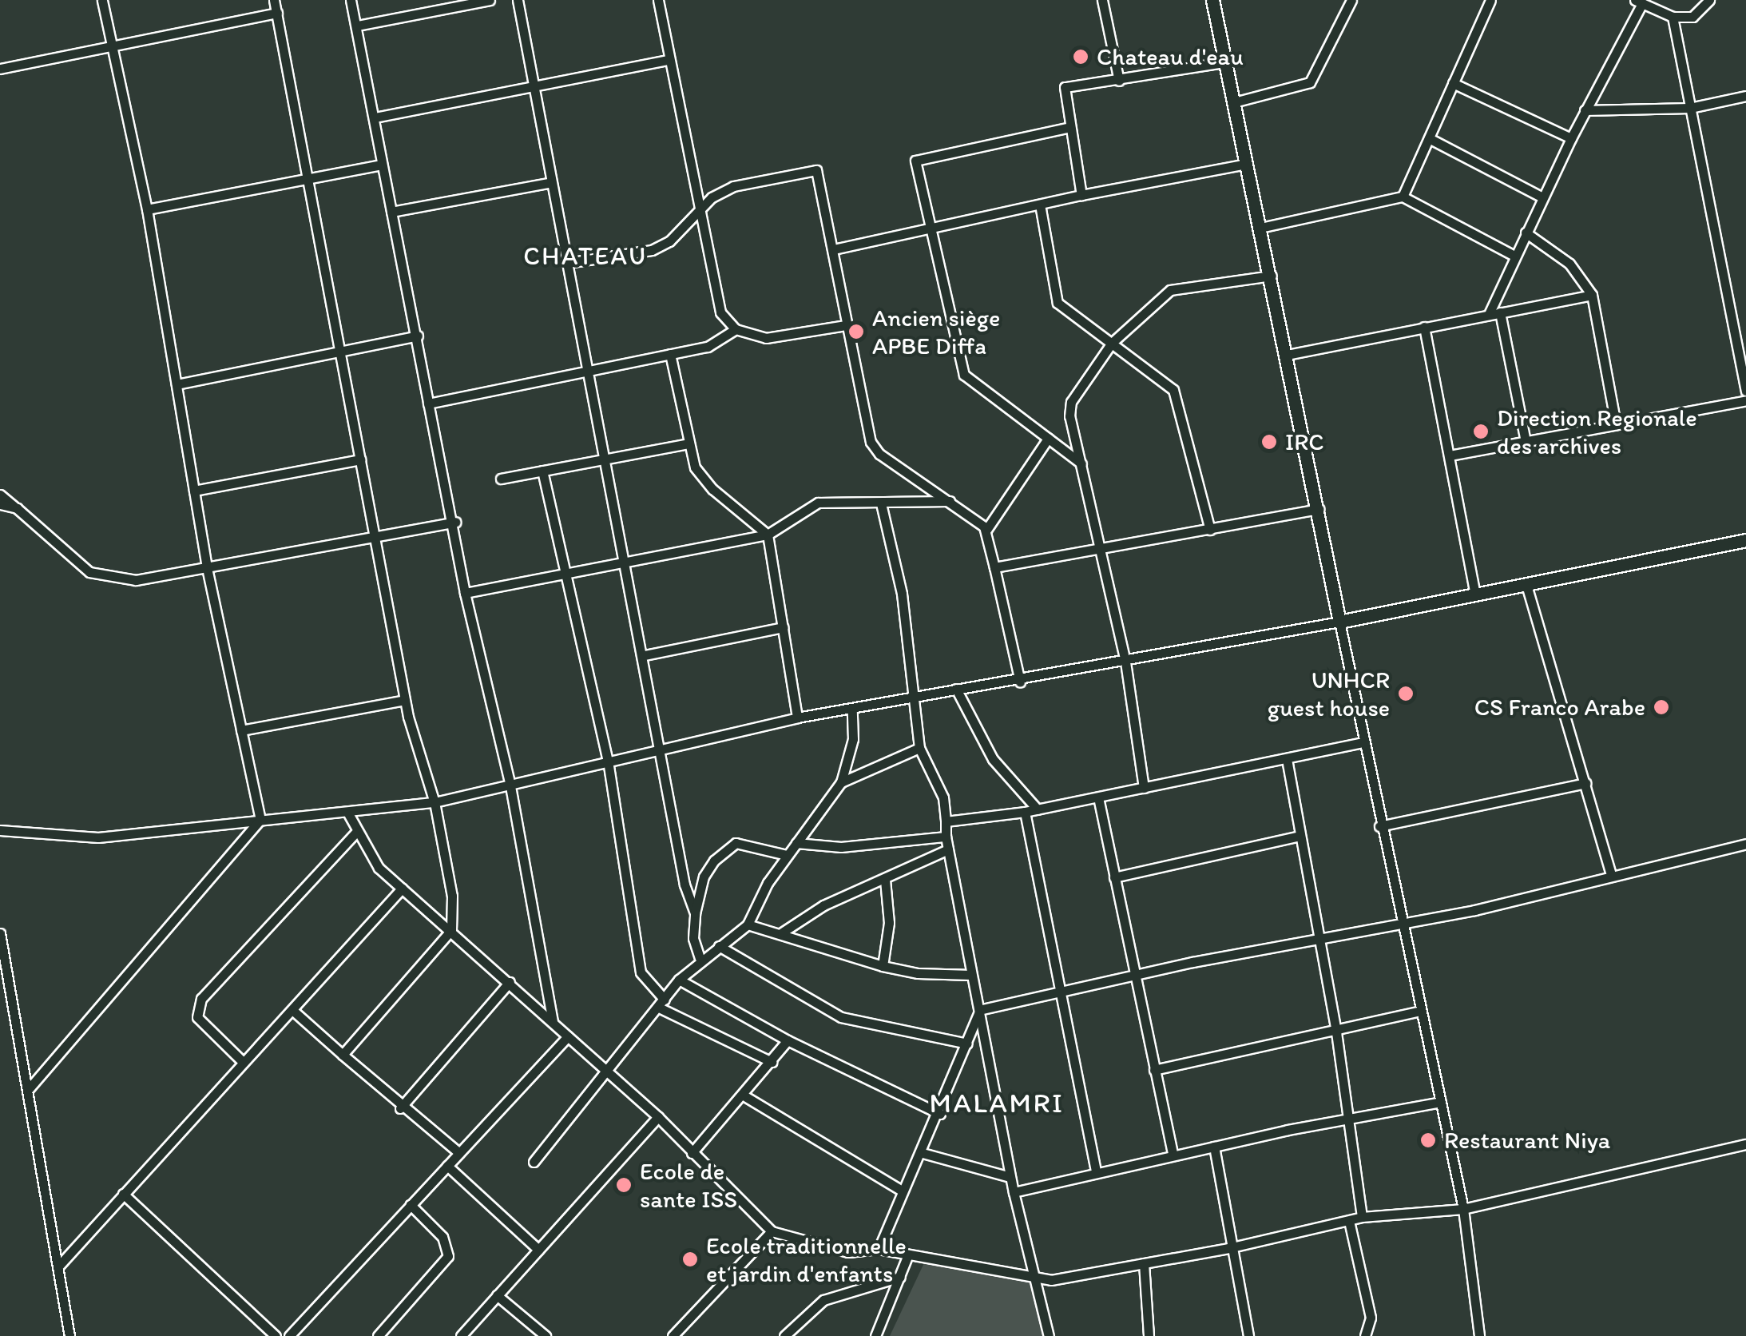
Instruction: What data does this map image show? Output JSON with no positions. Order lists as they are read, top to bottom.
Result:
{
  "districts": ["CHATEAU", "MALAMRI"],
  "places": [
    "Chateau d'eau",
    "Ancien siège APBE Diffa",
    "Direction Regionale des archives",
    "IRC",
    "UNHCR guest house",
    "CS Franco Arabe",
    "Restaurant Niya",
    "Ecole de sante ISS",
    "Ecole traditionnelle et jardin d'enfants"
  ]
}
